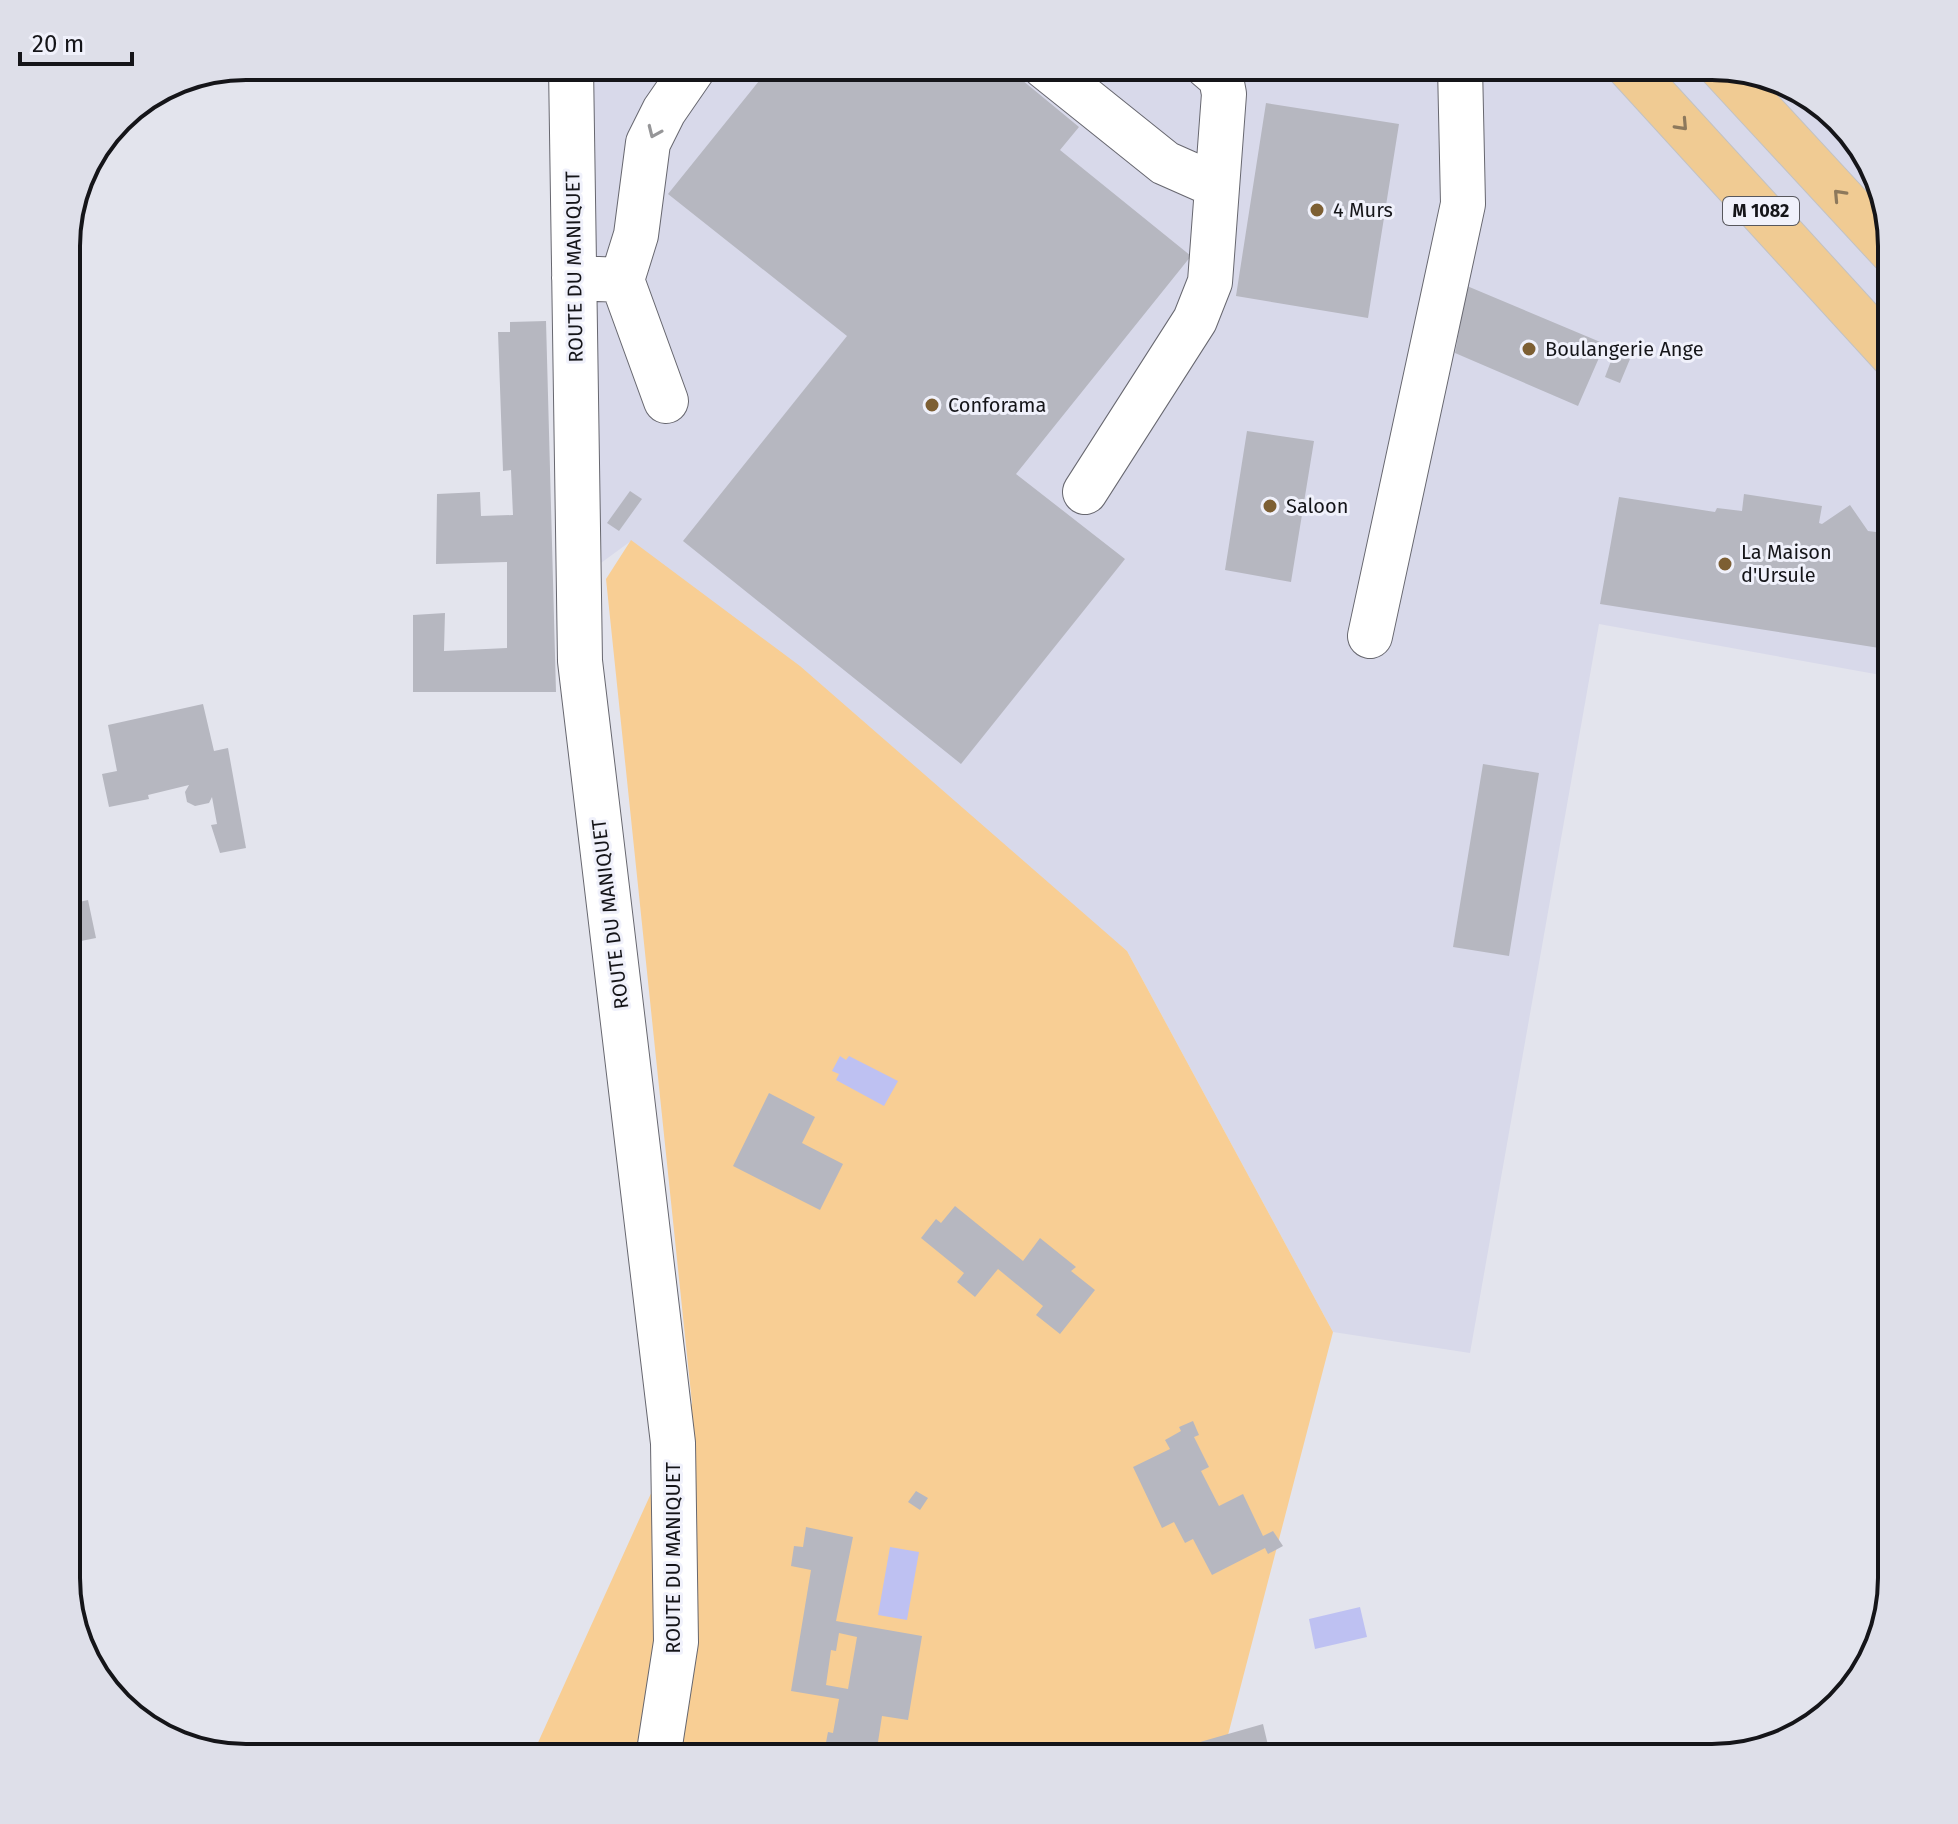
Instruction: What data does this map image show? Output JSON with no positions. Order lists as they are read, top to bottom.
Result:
{
  "streets": {
    "main road": ["M 1082"],
    "street": ["ROUTE DU MANIQUET"]
  },
  "places": [
    "4 Murs",
    "Boulangerie Ange",
    "Conforama",
    "Saloon",
    "La Maison d'Ursule"
  ],
  "scale_bar": "20 m"
}
